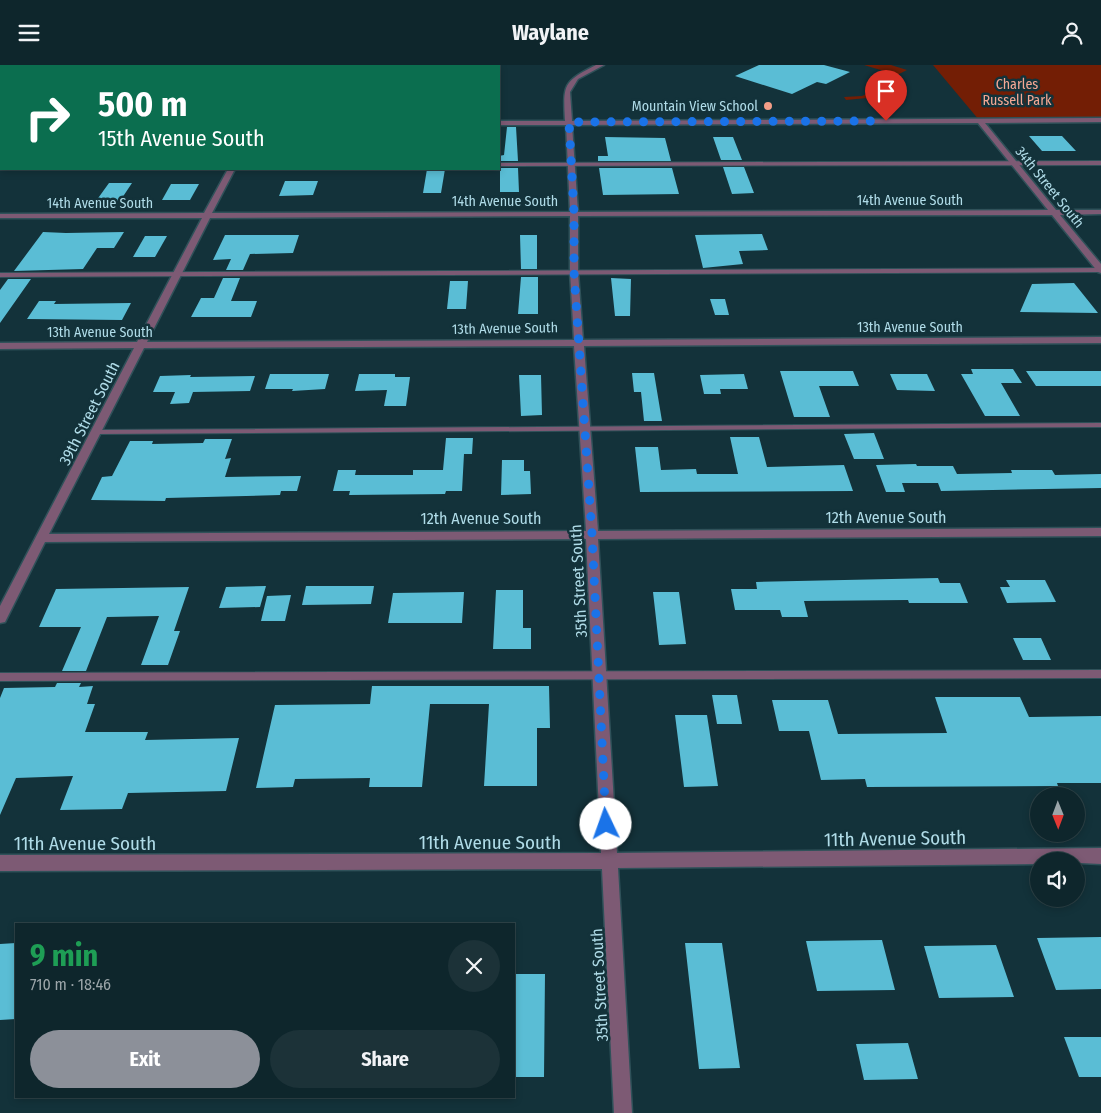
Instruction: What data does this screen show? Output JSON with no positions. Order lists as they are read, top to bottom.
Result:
{
  "streets": {
    "street": [
      "34th Street South",
      "14th Avenue South",
      "13th Avenue South",
      "39th Street South",
      "12th Avenue South",
      "35th Street South",
      "11th Avenue South"
    ]
  },
  "crossings": [
    ["34th Street South", "14th Avenue South"],
    ["14th Avenue South", "39th Street South"],
    ["14th Avenue South", "35th Street South"],
    ["13th Avenue South", "39th Street South"],
    ["13th Avenue South", "35th Street South"],
    ["39th Street South", "12th Avenue South"],
    ["12th Avenue South", "35th Street South"],
    ["35th Street South", "11th Avenue South"]
  ],
  "parks": ["Charles Russell Park"],
  "places": ["Mountain View School"],
  "north": "bottom",
  "page": {
    "header": "Waylane",
    "turn": ["500 m", "15th Avenue South"],
    "heading": ["9 min", "710 m · 18:46"],
    "buttons": ["Exit", "Share"]
  }
}
